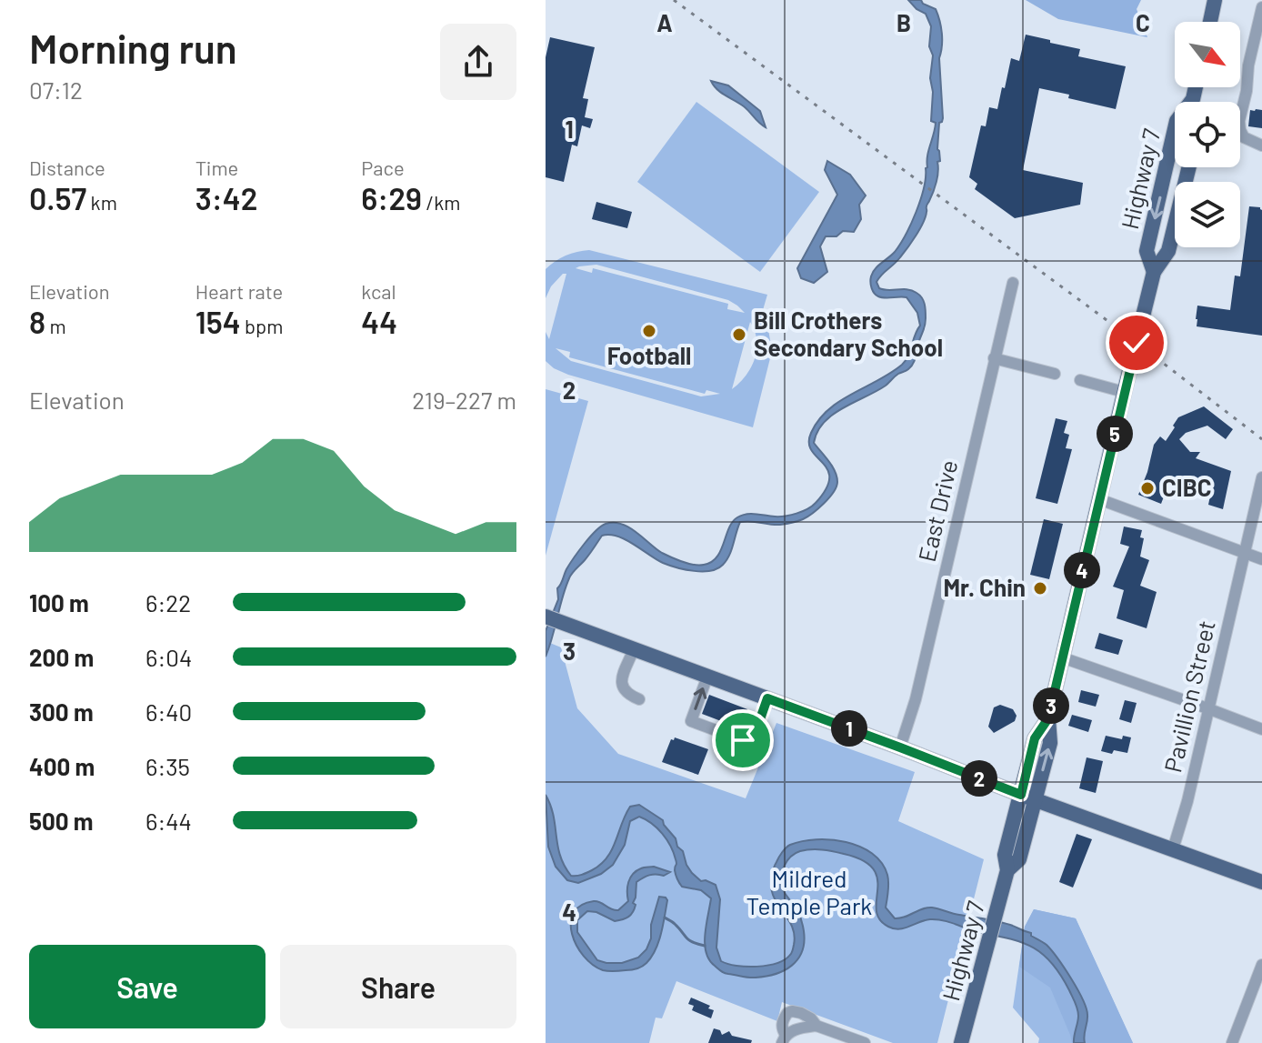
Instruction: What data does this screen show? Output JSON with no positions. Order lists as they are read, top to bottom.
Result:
{
  "streets": {
    "main road": ["Highway 7"],
    "street": ["East Drive", "Pavillion Street"]
  },
  "parks": ["Mildred Temple Park"],
  "places": [
    "Football",
    "Bill Crothers Secondary School",
    "CIBC",
    "Mr. Chin"
  ],
  "north": "bottom right",
  "page": {
    "heading": ["Morning run", "07:12"],
    "stats": [
      ["Distance", "0.57 km"],
      ["Time", "3:42"],
      ["Pace", "6:29 /km"],
      ["Elevation", "8 m"],
      ["Heart rate", "154 bpm"],
      ["kcal", "44"]
    ],
    "chart": ["Elevation", "219–227 m"],
    "pins": [
      "5",
      "4",
      "3",
      "1",
      "2"
    ],
    "list": [
      {
        "name": "100 m",
        "note": "6:22"
      },
      {
        "name": "200 m",
        "note": "6:04"
      },
      {
        "name": "300 m",
        "note": "6:40"
      },
      {
        "name": "400 m",
        "note": "6:35"
      },
      {
        "name": "500 m",
        "note": "6:44"
      }
    ],
    "buttons": ["Save", "Share"]
  },
  "grid": {
    "columns": ["A", "B", "C"],
    "rows": [
      "1",
      "2",
      "3",
      "4"
    ]
  }
}
